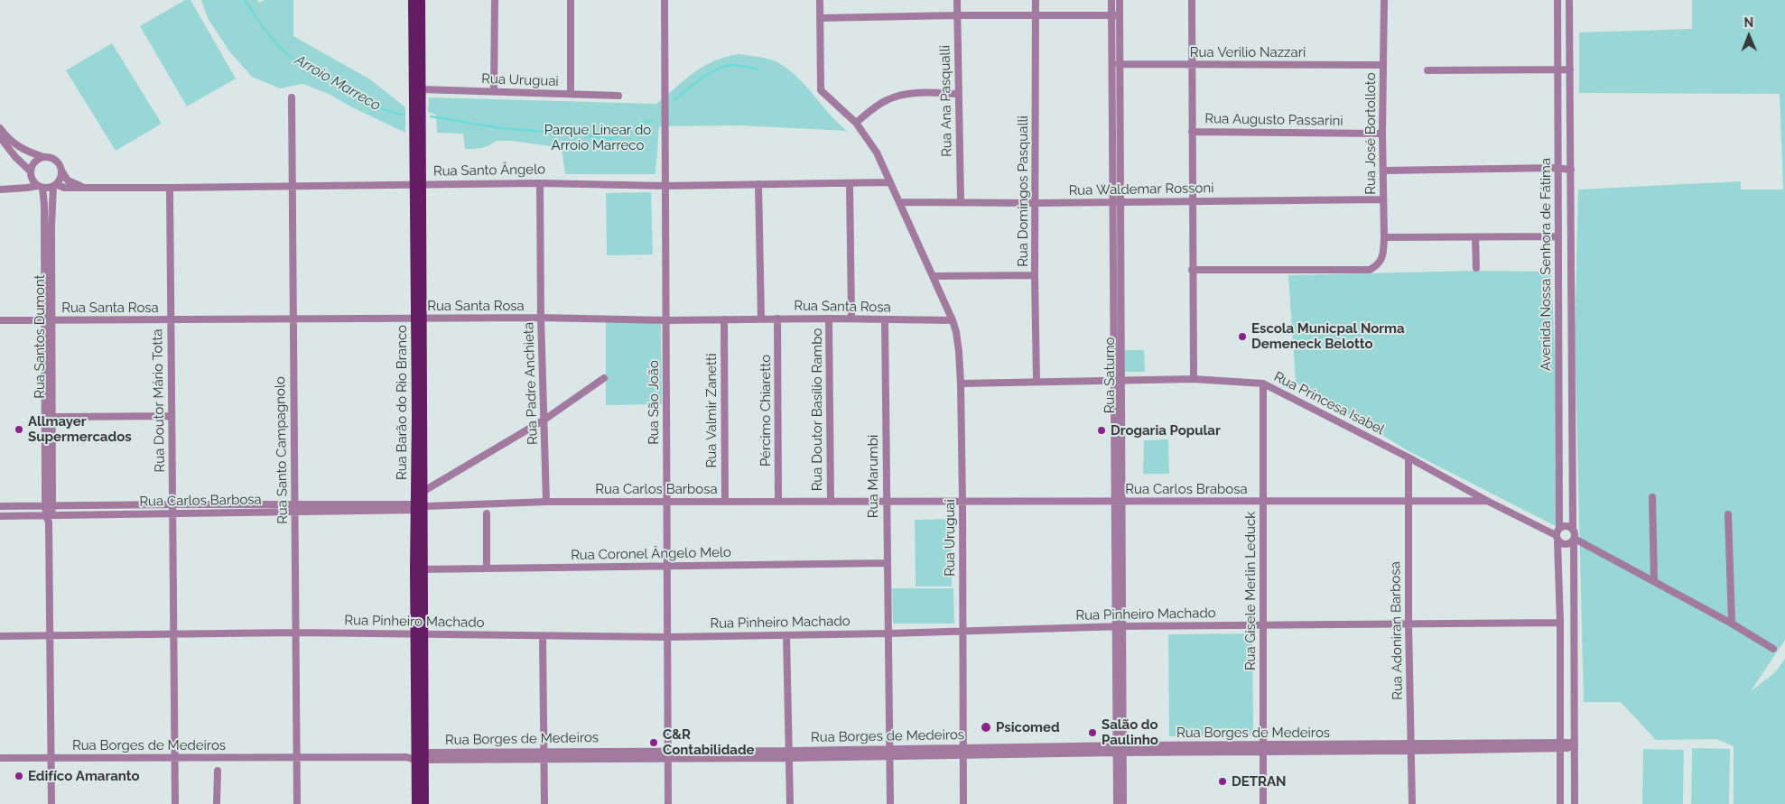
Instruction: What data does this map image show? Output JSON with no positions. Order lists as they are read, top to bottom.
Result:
{
  "streets": {
    "main road": ["Rua Barão do Rio Branco"],
    "street": [
      "Rua Verilio Nazzari",
      "Rua Uruguai",
      "Rua Ana Pasqualli",
      "Rua Augusto Passarini",
      "Rua José Bortolloto",
      "Rua Santo Ângelo",
      "Rua Waldemar Rossoni",
      "Rua Domingos Pasqualli",
      "Avenida Nossa Senhora de Fátima",
      "Rua Santa Rosa",
      "Rua Santos Dumont",
      "Rua Saturno",
      "Rua Padre Anchieta",
      "Rua Doutor Mário Totta",
      "Rua São João",
      "Rua Princesa Isabel",
      "Rua Doutor Basílio Rambo",
      "Rua Valmir Zanetti",
      "Pércimo Chiaretto",
      "Rua Santo Campagnolo",
      "Rua Marumbi",
      "Rua Carlos Barbosa",
      "Rua Carlos Brabosa",
      "Rua Coronel Ângelo Melo",
      "Rua Gisele Merlin Leduck",
      "Rua Pinheiro Machado",
      "Rua Adoniran Barbosa",
      "Rua Borges de Medeiros"
    ]
  },
  "crossings": [
    ["Rua Verilio Nazzari", "Rua José Bortolloto"],
    ["Rua Verilio Nazzari", "Rua Saturno"],
    ["Rua Uruguai", "Rua Santo Ângelo"],
    ["Rua Uruguai", "Rua Waldemar Rossoni"],
    ["Rua Uruguai", "Rua Santa Rosa"],
    ["Rua Uruguai", "Rua Barão do Rio Branco"],
    ["Rua Uruguai", "Rua Princesa Isabel"],
    ["Rua Uruguai", "Rua Carlos Brabosa"],
    ["Rua Uruguai", "Rua Pinheiro Machado"],
    ["Rua Uruguai", "Rua Borges de Medeiros"],
    ["Rua Ana Pasqualli", "Rua Waldemar Rossoni"],
    ["Rua Augusto Passarini", "Rua José Bortolloto"],
    ["Rua José Bortolloto", "Rua Waldemar Rossoni"],
    ["Rua Santo Ângelo", "Rua Santos Dumont"],
    ["Rua Santo Ângelo", "Rua Padre Anchieta"],
    ["Rua Santo Ângelo", "Rua Doutor Mário Totta"],
    ["Rua Santo Ângelo", "Rua Barão do Rio Branco"],
    ["Rua Santo Ângelo", "Rua São João"],
    ["Rua Santo Ângelo", "Rua Santo Campagnolo"],
    ["Rua Waldemar Rossoni", "Rua Domingos Pasqualli"],
    ["Rua Waldemar Rossoni", "Rua Saturno"],
    ["Rua Domingos Pasqualli", "Rua Princesa Isabel"],
    ["Avenida Nossa Senhora de Fátima", "Rua Princesa Isabel"],
    ["Avenida Nossa Senhora de Fátima", "Rua Pinheiro Machado"],
    ["Avenida Nossa Senhora de Fátima", "Rua Borges de Medeiros"],
    ["Rua Santa Rosa", "Rua Santos Dumont"],
    ["Rua Santa Rosa", "Rua Padre Anchieta"],
    ["Rua Santa Rosa", "Rua Doutor Mário Totta"],
    ["Rua Santa Rosa", "Rua Barão do Rio Branco"],
    ["Rua Santa Rosa", "Rua São João"],
    ["Rua Santa Rosa", "Rua Doutor Basílio Rambo"],
    ["Rua Santa Rosa", "Rua Valmir Zanetti"],
    ["Rua Santa Rosa", "Pércimo Chiaretto"],
    ["Rua Santa Rosa", "Rua Santo Campagnolo"],
    ["Rua Santa Rosa", "Rua Marumbi"],
    ["Rua Santos Dumont", "Rua Carlos Barbosa"],
    ["Rua Santos Dumont", "Rua Pinheiro Machado"],
    ["Rua Santos Dumont", "Rua Borges de Medeiros"],
    ["Rua Saturno", "Rua Princesa Isabel"],
    ["Rua Saturno", "Rua Carlos Brabosa"],
    ["Rua Saturno", "Rua Pinheiro Machado"],
    ["Rua Saturno", "Rua Borges de Medeiros"],
    ["Rua Padre Anchieta", "Rua Carlos Barbosa"],
    ["Rua Doutor Mário Totta", "Rua Carlos Barbosa"],
    ["Rua Barão do Rio Branco", "Rua Carlos Barbosa"],
    ["Rua Barão do Rio Branco", "Rua Coronel Ângelo Melo"],
    ["Rua Barão do Rio Branco", "Rua Pinheiro Machado"],
    ["Rua Barão do Rio Branco", "Rua Borges de Medeiros"],
    ["Rua São João", "Rua Carlos Barbosa"],
    ["Rua São João", "Rua Coronel Ângelo Melo"],
    ["Rua São João", "Rua Pinheiro Machado"],
    ["Rua São João", "Rua Borges de Medeiros"],
    ["Rua Princesa Isabel", "Rua Carlos Brabosa"],
    ["Rua Princesa Isabel", "Rua Gisele Merlin Leduck"],
    ["Rua Princesa Isabel", "Rua Adoniran Barbosa"],
    ["Rua Doutor Basílio Rambo", "Rua Carlos Barbosa"],
    ["Rua Valmir Zanetti", "Rua Carlos Barbosa"],
    ["Pércimo Chiaretto", "Rua Carlos Barbosa"],
    ["Rua Santo Campagnolo", "Rua Carlos Barbosa"],
    ["Rua Santo Campagnolo", "Rua Pinheiro Machado"],
    ["Rua Santo Campagnolo", "Rua Borges de Medeiros"],
    ["Rua Marumbi", "Rua Carlos Barbosa"],
    ["Rua Marumbi", "Rua Carlos Brabosa"],
    ["Rua Marumbi", "Rua Coronel Ângelo Melo"],
    ["Rua Marumbi", "Rua Pinheiro Machado"],
    ["Rua Marumbi", "Rua Borges de Medeiros"],
    ["Rua Carlos Barbosa", "Rua Carlos Brabosa"],
    ["Rua Carlos Brabosa", "Rua Gisele Merlin Leduck"],
    ["Rua Carlos Brabosa", "Rua Adoniran Barbosa"],
    ["Rua Gisele Merlin Leduck", "Rua Pinheiro Machado"],
    ["Rua Gisele Merlin Leduck", "Rua Borges de Medeiros"],
    ["Rua Pinheiro Machado", "Rua Adoniran Barbosa"],
    ["Rua Adoniran Barbosa", "Rua Borges de Medeiros"]
  ],
  "water": ["Arroio Marreco"],
  "parks": ["Parque Linear do Arroio Marreco"],
  "places": [
    "Escola Municpal Norma Demeneck Belotto",
    "Allmayer Supermercados",
    "Drogaria Popular",
    "Psicomed",
    "Salão do Paulinho",
    "C&R Contabilidade",
    "Edifíco Amaranto",
    "DETRAN"
  ],
  "north": "top"
}
